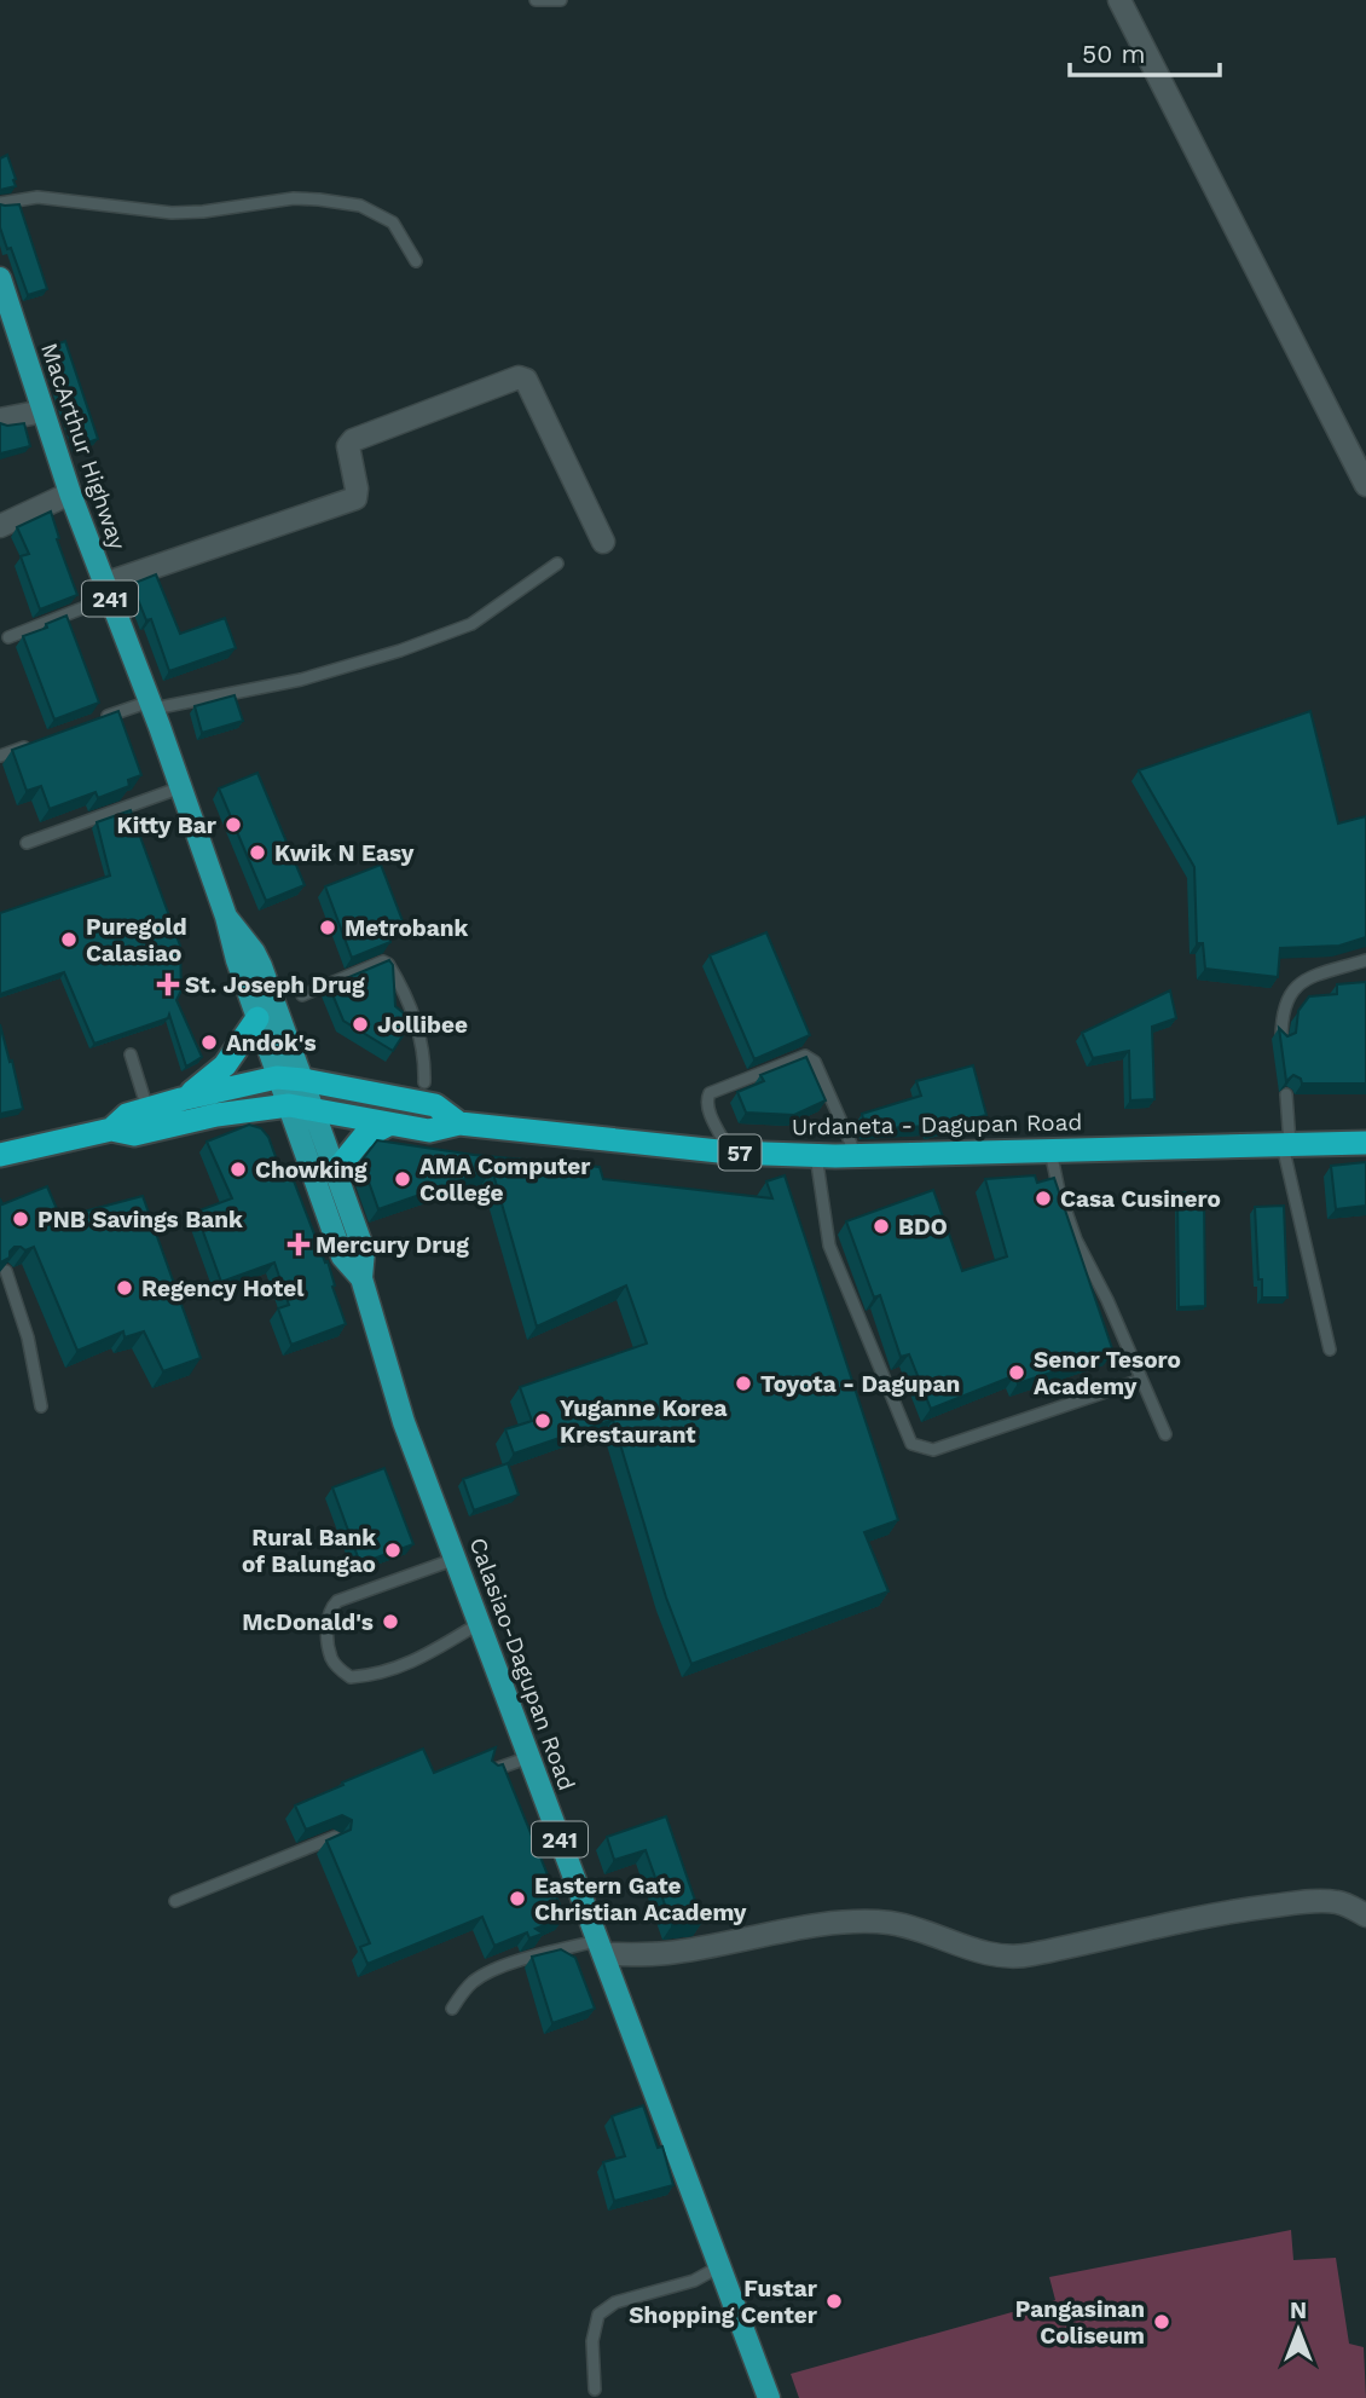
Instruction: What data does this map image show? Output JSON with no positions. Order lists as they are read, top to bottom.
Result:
{
  "streets": {
    "highway": ["Urdaneta - Dagupan Road", "57"],
    "main road": ["MacArthur Highway", "241", "Calasiao-Dagupan Road"]
  },
  "crossings": [
    ["MacArthur Highway", "Urdaneta - Dagupan Road"],
    ["MacArthur Highway", "57"],
    ["MacArthur Highway", "Calasiao-Dagupan Road"],
    ["Urdaneta - Dagupan Road", "57"],
    ["Urdaneta - Dagupan Road", "Calasiao-Dagupan Road"],
    ["57", "Calasiao-Dagupan Road"]
  ],
  "places": {
    "other": [
      "Kitty Bar",
      "Kwik N Easy",
      "Metrobank",
      "Puregold Calasiao",
      "Jollibee",
      "Andok's",
      "Chowking",
      "AMA Computer College",
      "Casa Cusinero",
      "PNB Savings Bank",
      "BDO",
      "Regency Hotel",
      "Senor Tesoro Academy",
      "Toyota - Dagupan",
      "Yuganne Korea Krestaurant",
      "Rural Bank of Balungao",
      "McDonald's",
      "Eastern Gate Christian Academy",
      "Fustar Shopping Center",
      "Pangasinan Coliseum"
    ],
    "health": ["St. Joseph Drug", "Mercury Drug"]
  },
  "scale_bar": "50 m",
  "north": "top"
}
